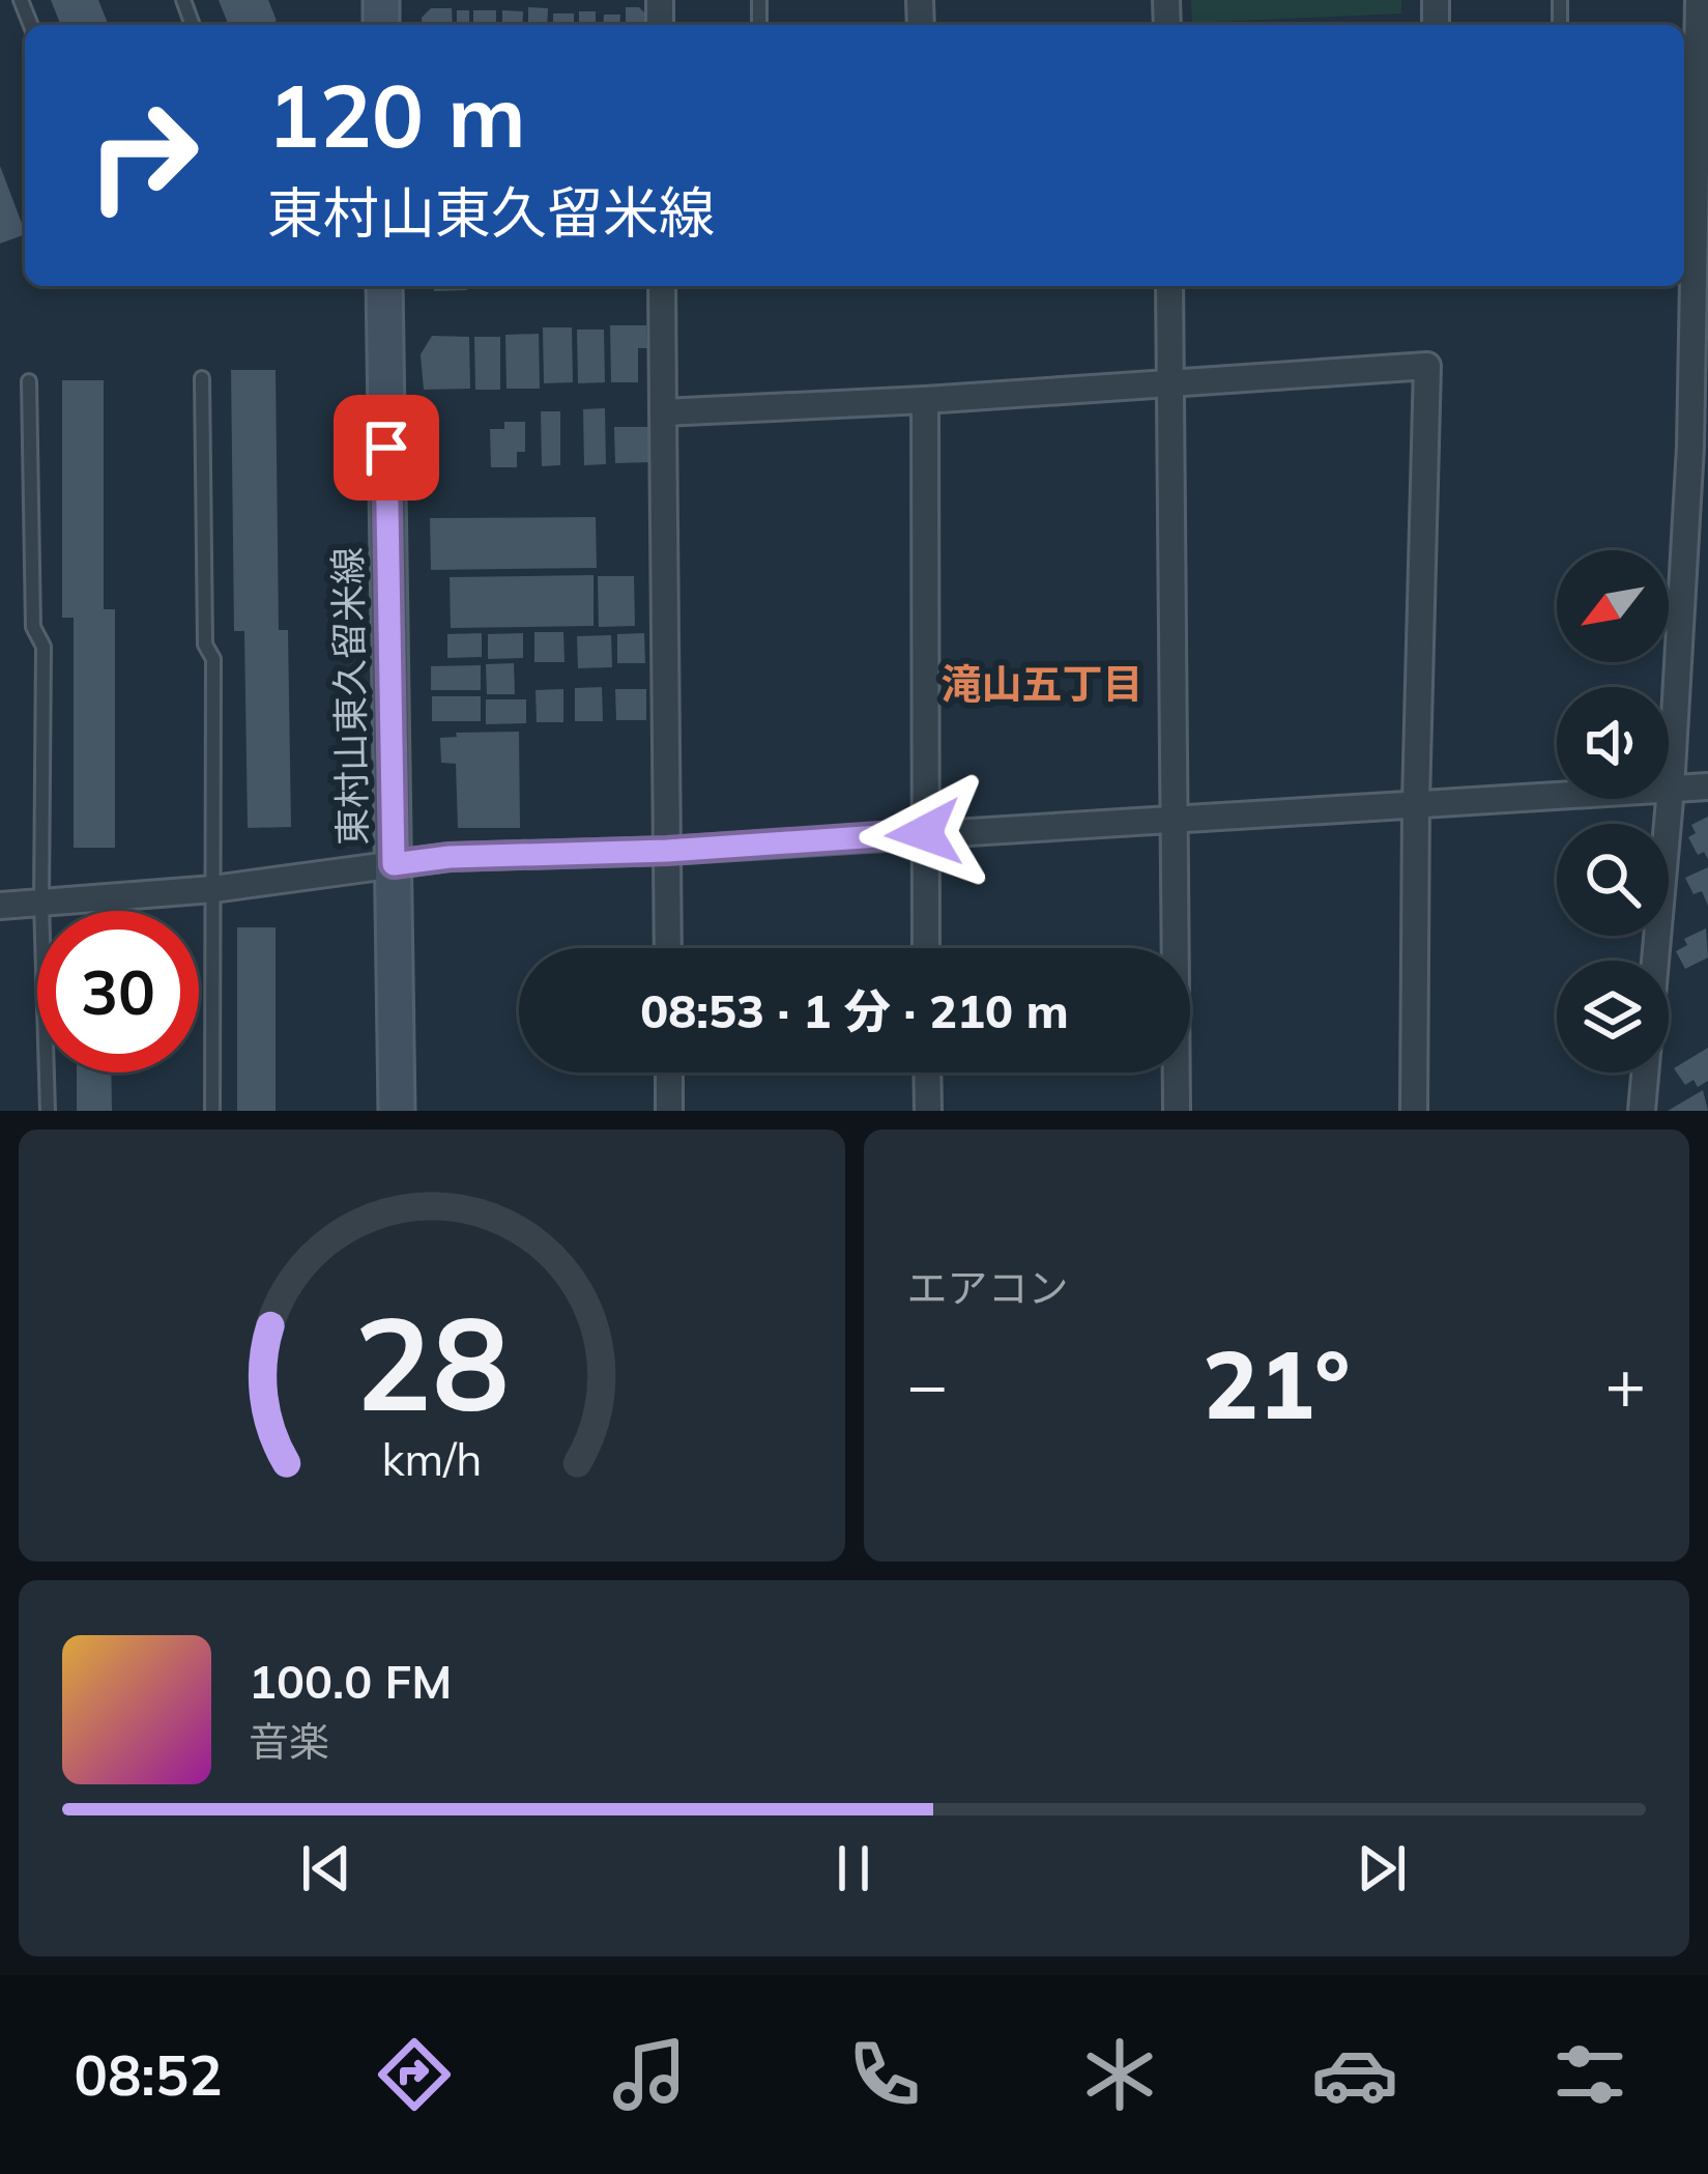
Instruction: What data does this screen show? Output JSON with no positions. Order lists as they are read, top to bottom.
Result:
{
  "streets": {
    "main road": ["東村山東久留米線"]
  },
  "districts": ["滝山五丁目"],
  "north": "bottom left",
  "page": {
    "turn": ["120 m", "東村山東久留米線"],
    "limit": "30",
    "trip": "08:53 · 1 分 · 210 m",
    "tile": "エアコン",
    "heat": ["−", "21°", "+"],
    "song": ["100.0 FM", "音楽"],
    "tabs": "08:52",
    "gauge": ["28", "km/h"]
  }
}
